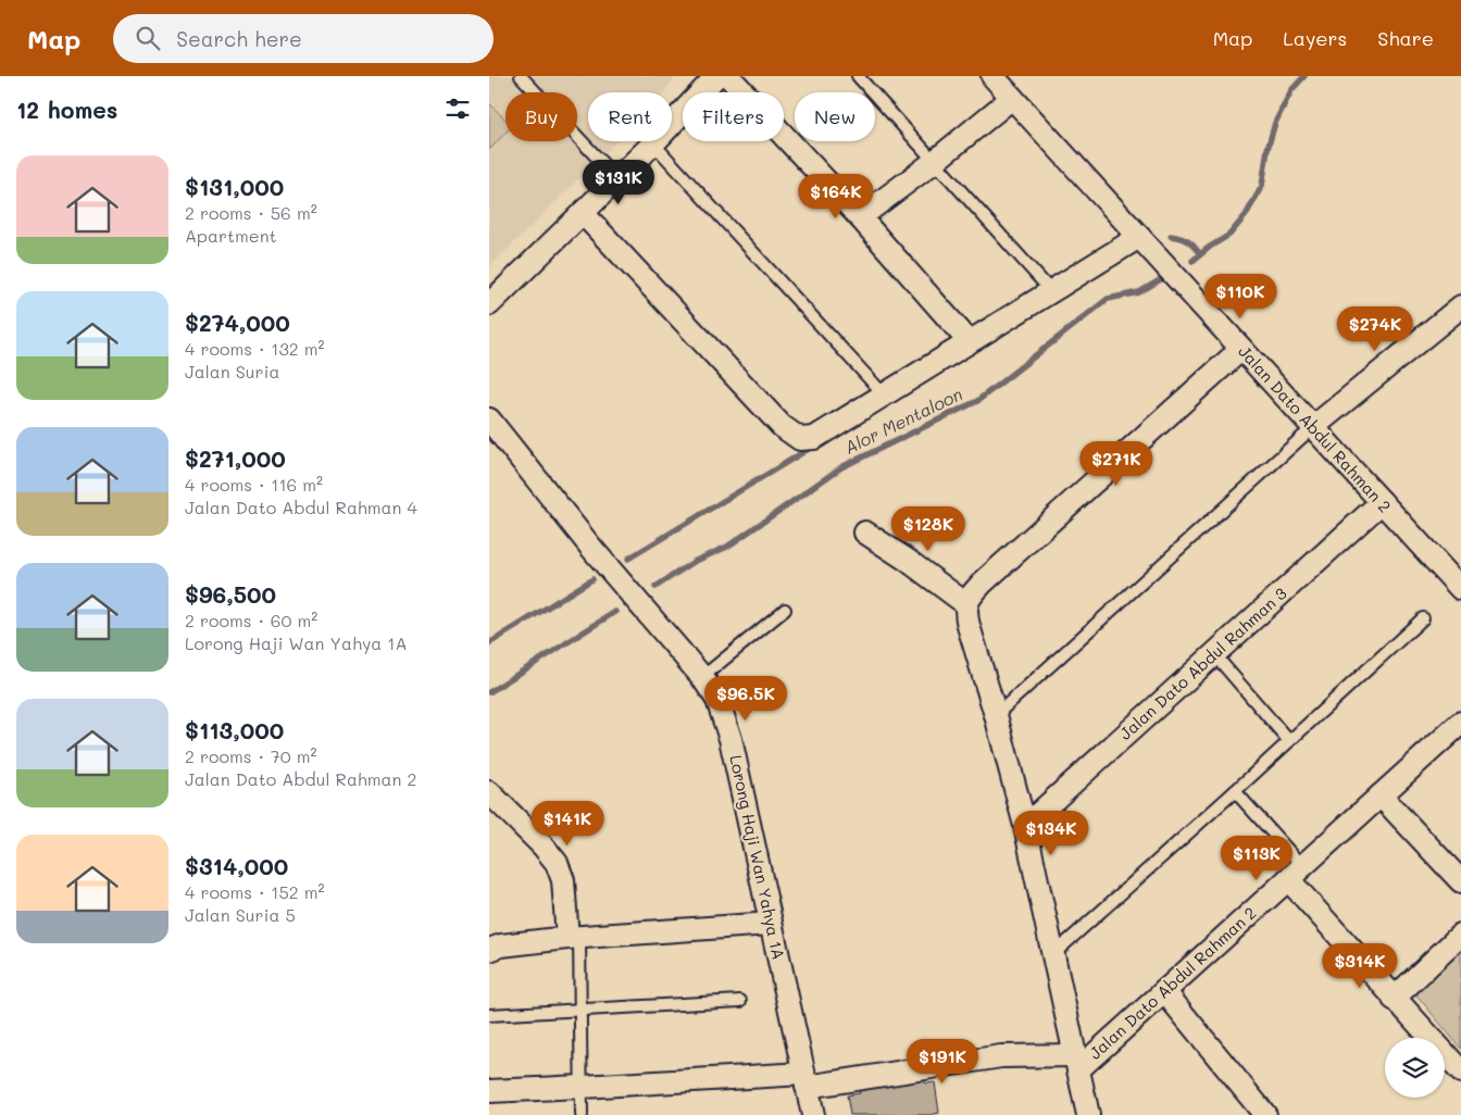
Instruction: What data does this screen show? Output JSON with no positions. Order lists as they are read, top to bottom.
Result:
{
  "streets": {
    "street": ["Jalan Dato Abdul Rahman 2", "Jalan Dato Abdul Rahman 3", "Lorong Haji Wan Yahya 1A"]
  },
  "crossings": [
    ["Jalan Dato Abdul Rahman 2", "Jalan Dato Abdul Rahman 3"]
  ],
  "water": ["Alor Mentaloon"],
  "page": {
    "header": "Map",
    "search": "Search here",
    "nav": ["Map", "Layers", "Share"],
    "heading": "12 homes",
    "chip": [
      "Buy",
      "Rent",
      "Filters",
      "New"
    ],
    "list": [
      {
        "name": "$131,000",
        "note": "2 rooms · 56 m² · Apartment"
      },
      {
        "name": "$274,000",
        "note": "4 rooms · 132 m² · Jalan Suria"
      },
      {
        "name": "$271,000",
        "note": "4 rooms · 116 m² · Jalan Dato Abdul Rahman 4"
      },
      {
        "name": "$96,500",
        "note": "2 rooms · 60 m² · Lorong Haji Wan Yahya 1A"
      },
      {
        "name": "$113,000",
        "note": "2 rooms · 70 m² · Jalan Dato Abdul Rahman 2"
      },
      {
        "name": "$314,000",
        "note": "4 rooms · 152 m² · Jalan Suria 5"
      }
    ],
    "price": [
      "$131K",
      "$164K",
      "$110K",
      "$274K",
      "$271K",
      "$128K",
      "$96.5K",
      "$141K",
      "$134K",
      "$113K",
      "$314K",
      "$191K"
    ]
  }
}
